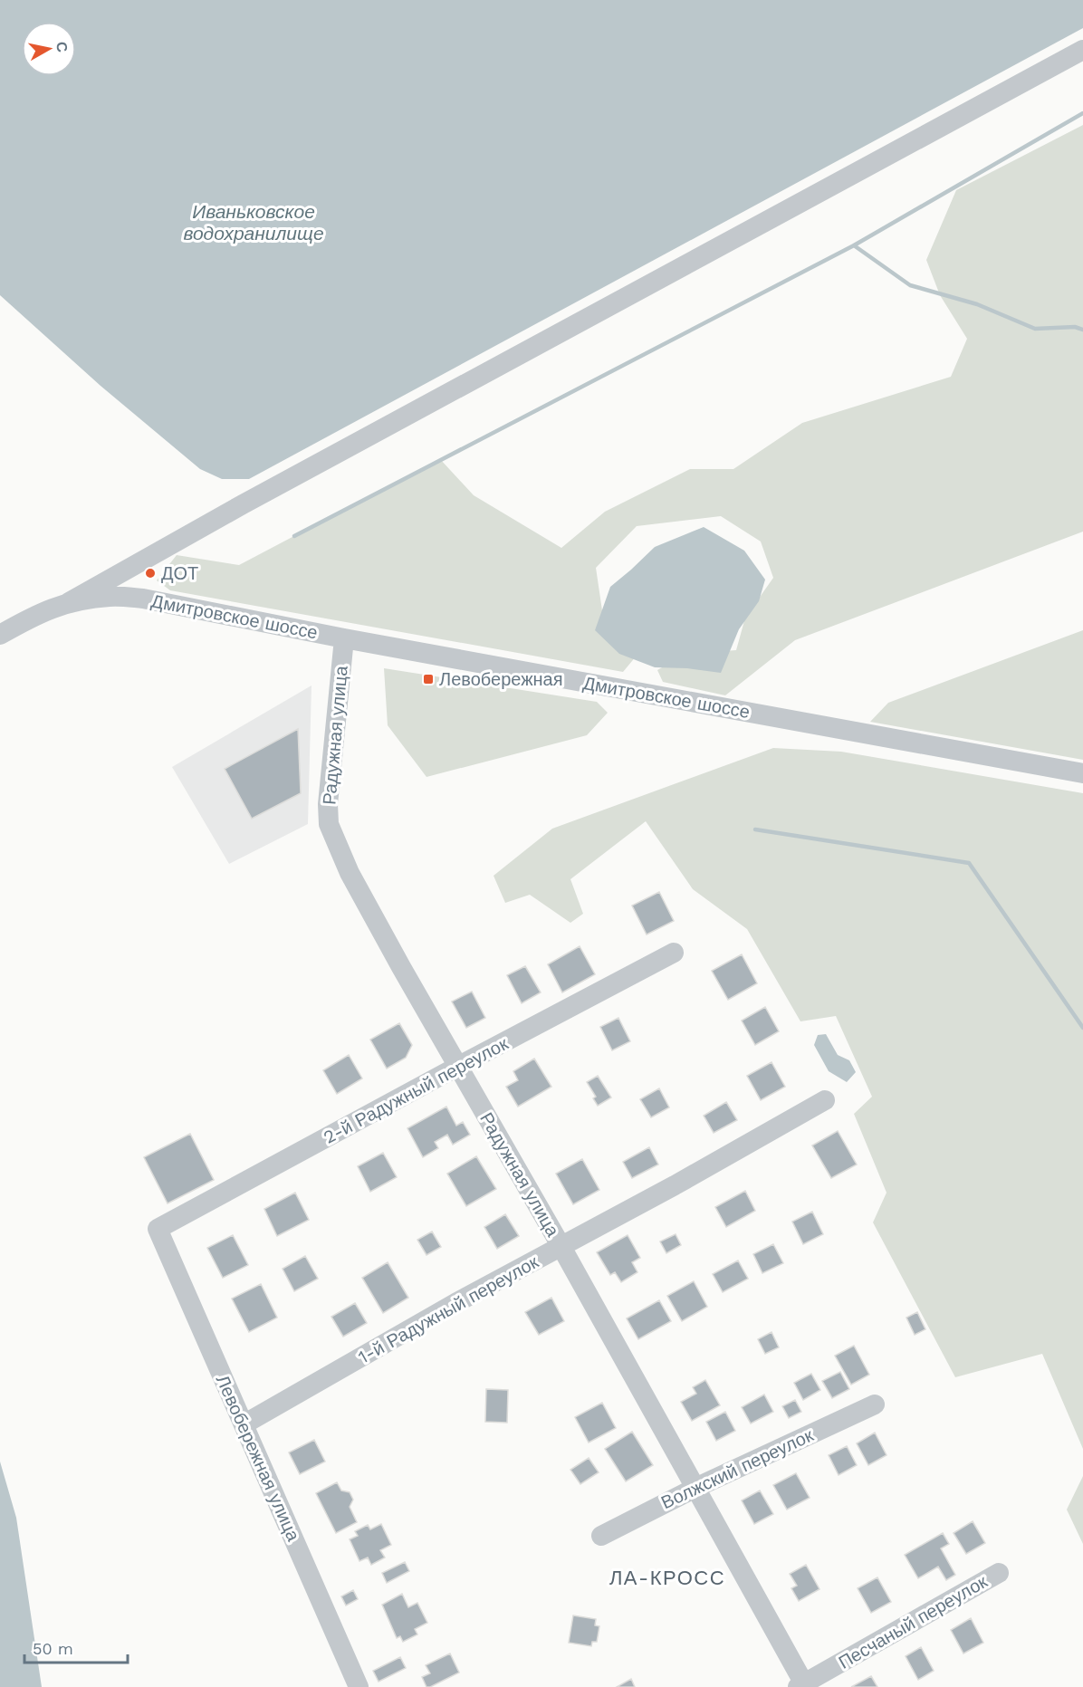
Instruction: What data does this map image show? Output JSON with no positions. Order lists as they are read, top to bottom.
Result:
{
  "streets": {
    "street": [
      "Дмитровское шоссе",
      "Радужная улица",
      "2-й Радужный переулок",
      "1-й Радужный переулок",
      "Левобережная улица",
      "Волжский переулок",
      "Песчаный переулок"
    ]
  },
  "crossings": [
    ["Дмитровское шоссе", "Радужная улица"],
    ["Радужная улица", "2-й Радужный переулок"],
    ["Радужная улица", "1-й Радужный переулок"],
    ["Радужная улица", "Волжский переулок"],
    ["Радужная улица", "Песчаный переулок"],
    ["2-й Радужный переулок", "Левобережная улица"],
    ["1-й Радужный переулок", "Левобережная улица"]
  ],
  "districts": ["ЛА-КРОСС"],
  "water": ["Иваньковское водохранилище"],
  "places": {
    "other": ["ДОТ"],
    "transit": ["Левобережная"]
  },
  "scale_bar": "50 m",
  "north": "right"
}
